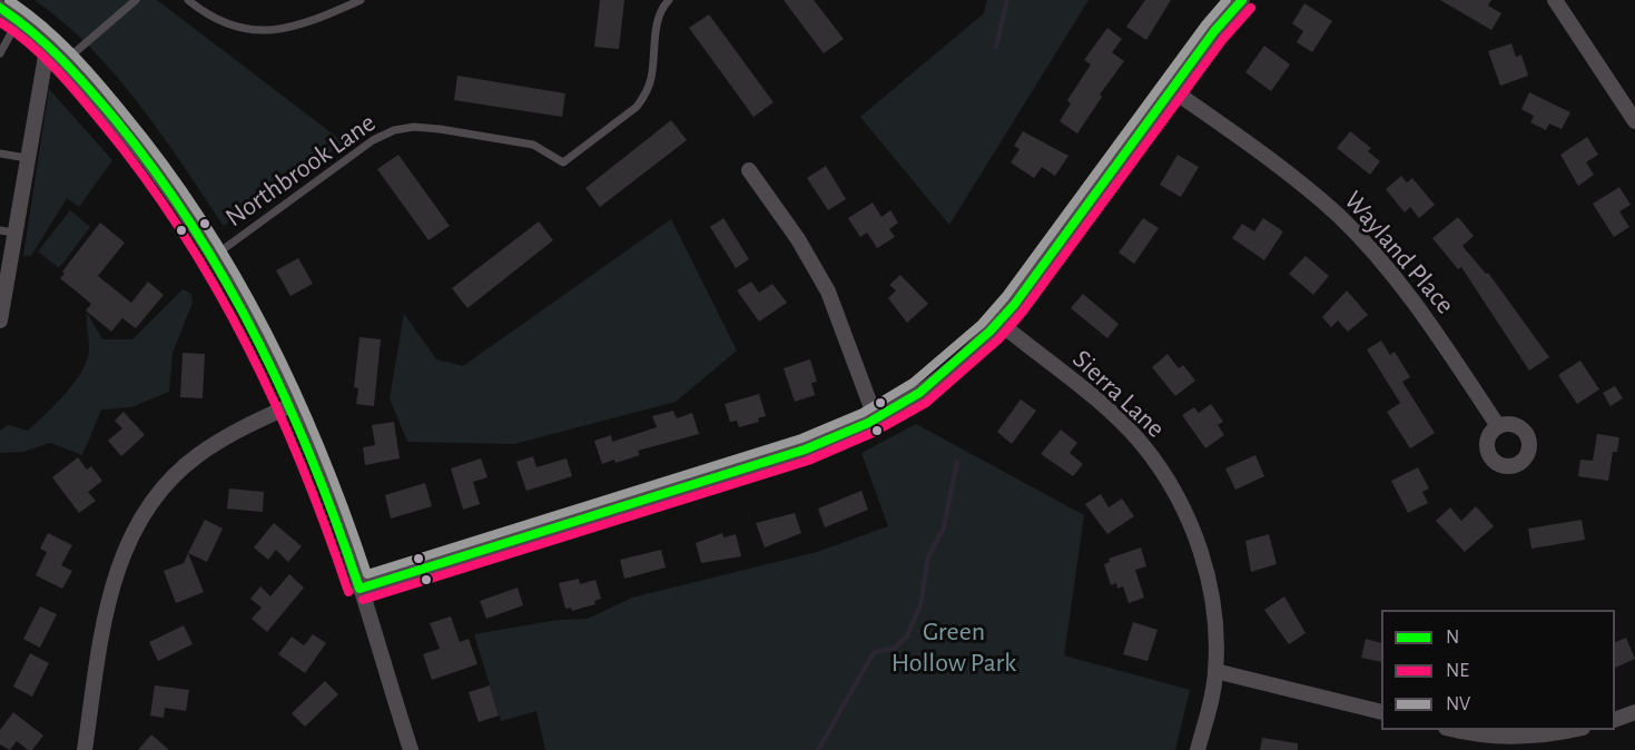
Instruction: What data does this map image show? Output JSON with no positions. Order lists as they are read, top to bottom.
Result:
{
  "streets": {
    "street": ["Wayland Place", "Sierra Lane"],
    "lane": ["Northbrook Lane"]
  },
  "parks": ["Green Hollow Park"],
  "lines": ["transit line N", "transit line NV", "transit line NE"],
  "legend": ["N", "NE", "NV"]
}
